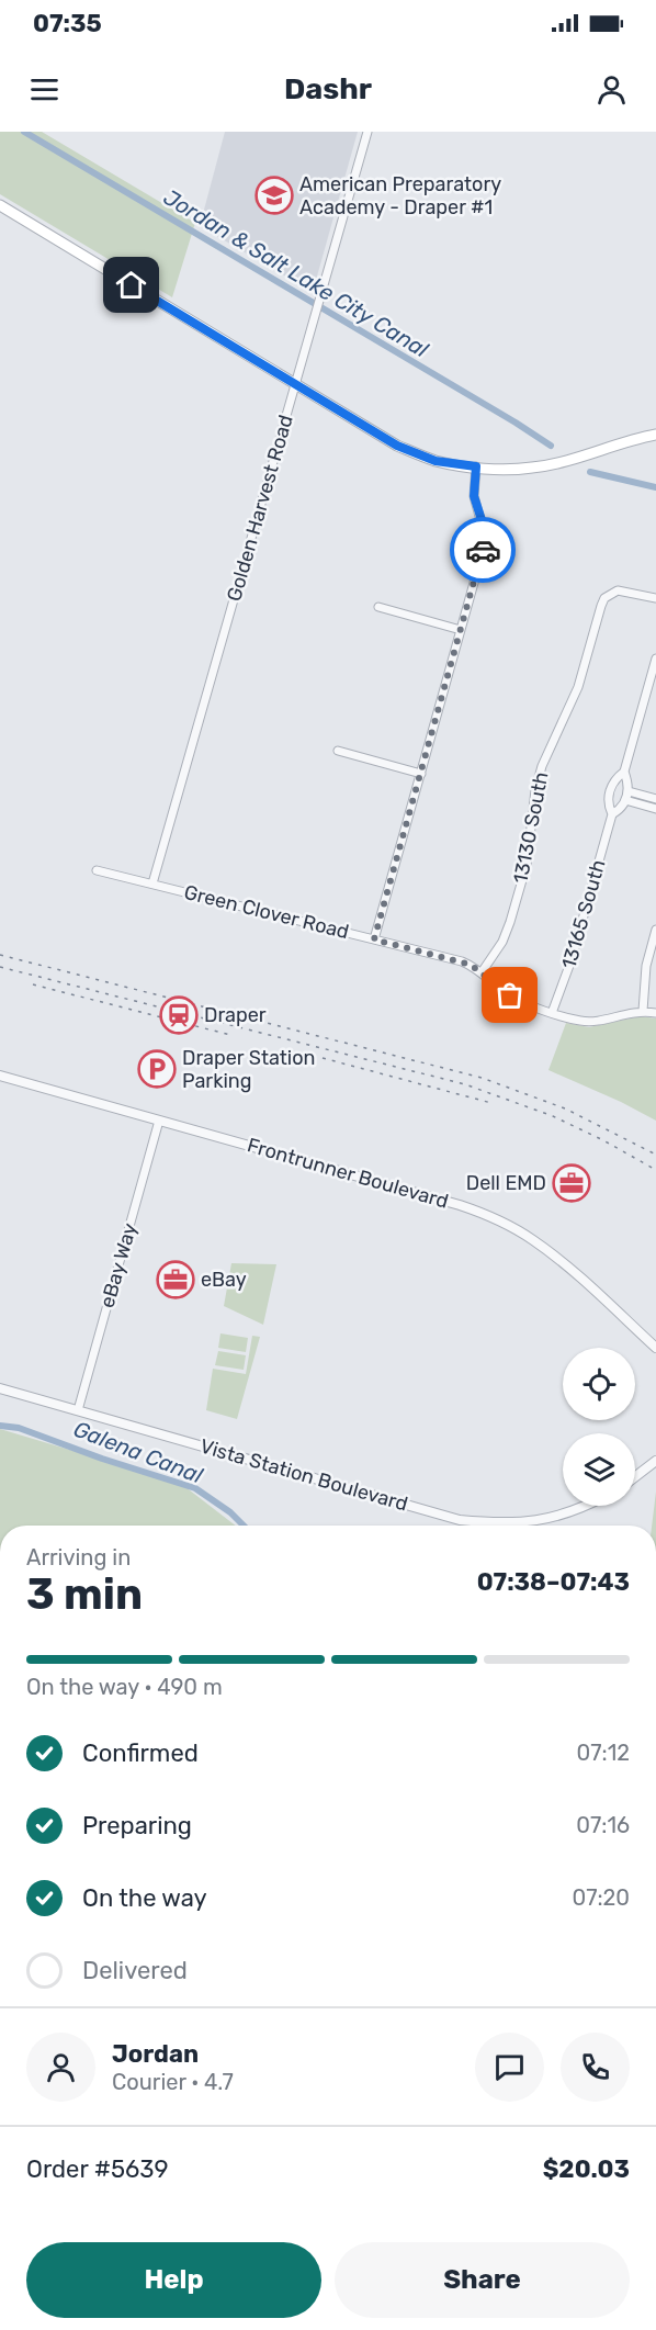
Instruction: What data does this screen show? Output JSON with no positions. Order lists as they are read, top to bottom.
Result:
{
  "streets": {
    "street": [
      "Golden Harvest Road",
      "13130 South",
      "Green Clover Road",
      "13165 South",
      "Frontrunner Boulevard",
      "eBay Way",
      "Vista Station Boulevard"
    ]
  },
  "crossings": [
    ["Golden Harvest Road", "Green Clover Road"],
    ["13130 South", "Green Clover Road"],
    ["Green Clover Road", "13165 South"],
    ["Frontrunner Boulevard", "eBay Way"],
    ["eBay Way", "Vista Station Boulevard"]
  ],
  "water": ["Jordan & Salt Lake City Canal", "Galena Canal"],
  "places": {
    "school or university": ["American Preparatory Academy - Draper #1"],
    "station": ["Draper"],
    "parking": ["Draper Station Parking"],
    "office": ["Dell EMD", "eBay"]
  },
  "page": {
    "status": "07:35",
    "header": "Dashr",
    "heading": ["3 min", "Arriving in", "07:38–07:43"],
    "panel": [
      "Jordan",
      "Courier · 4.7",
      "Order #5639",
      "$20.03"
    ],
    "bar": "On the way · 490 m",
    "list": [
      ["Confirmed", "07:12"],
      ["Preparing", "07:16"],
      ["On the way", "07:20"],
      "Delivered"
    ],
    "buttons": ["Help", "Share"]
  }
}
